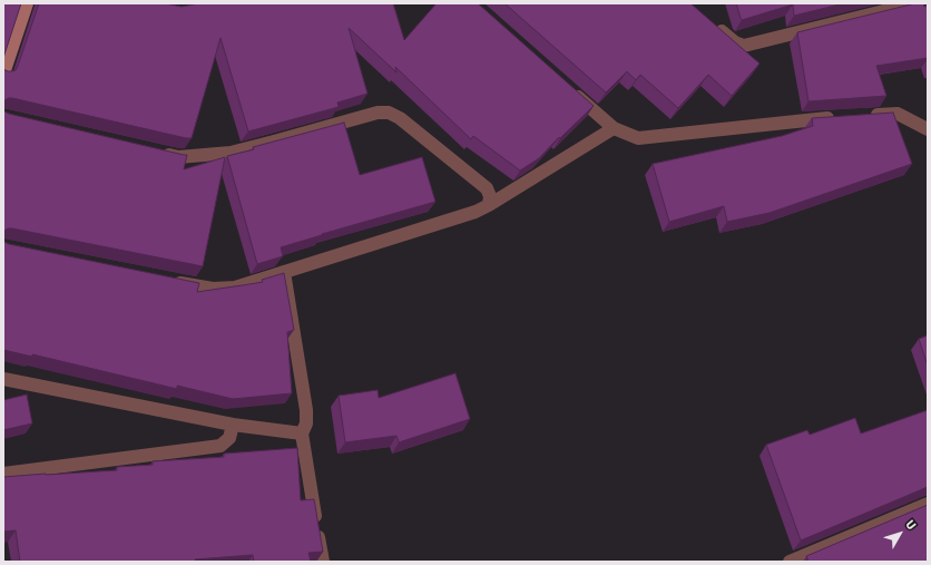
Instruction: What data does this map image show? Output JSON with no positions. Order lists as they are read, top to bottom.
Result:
{
  "north": "top right"
}
